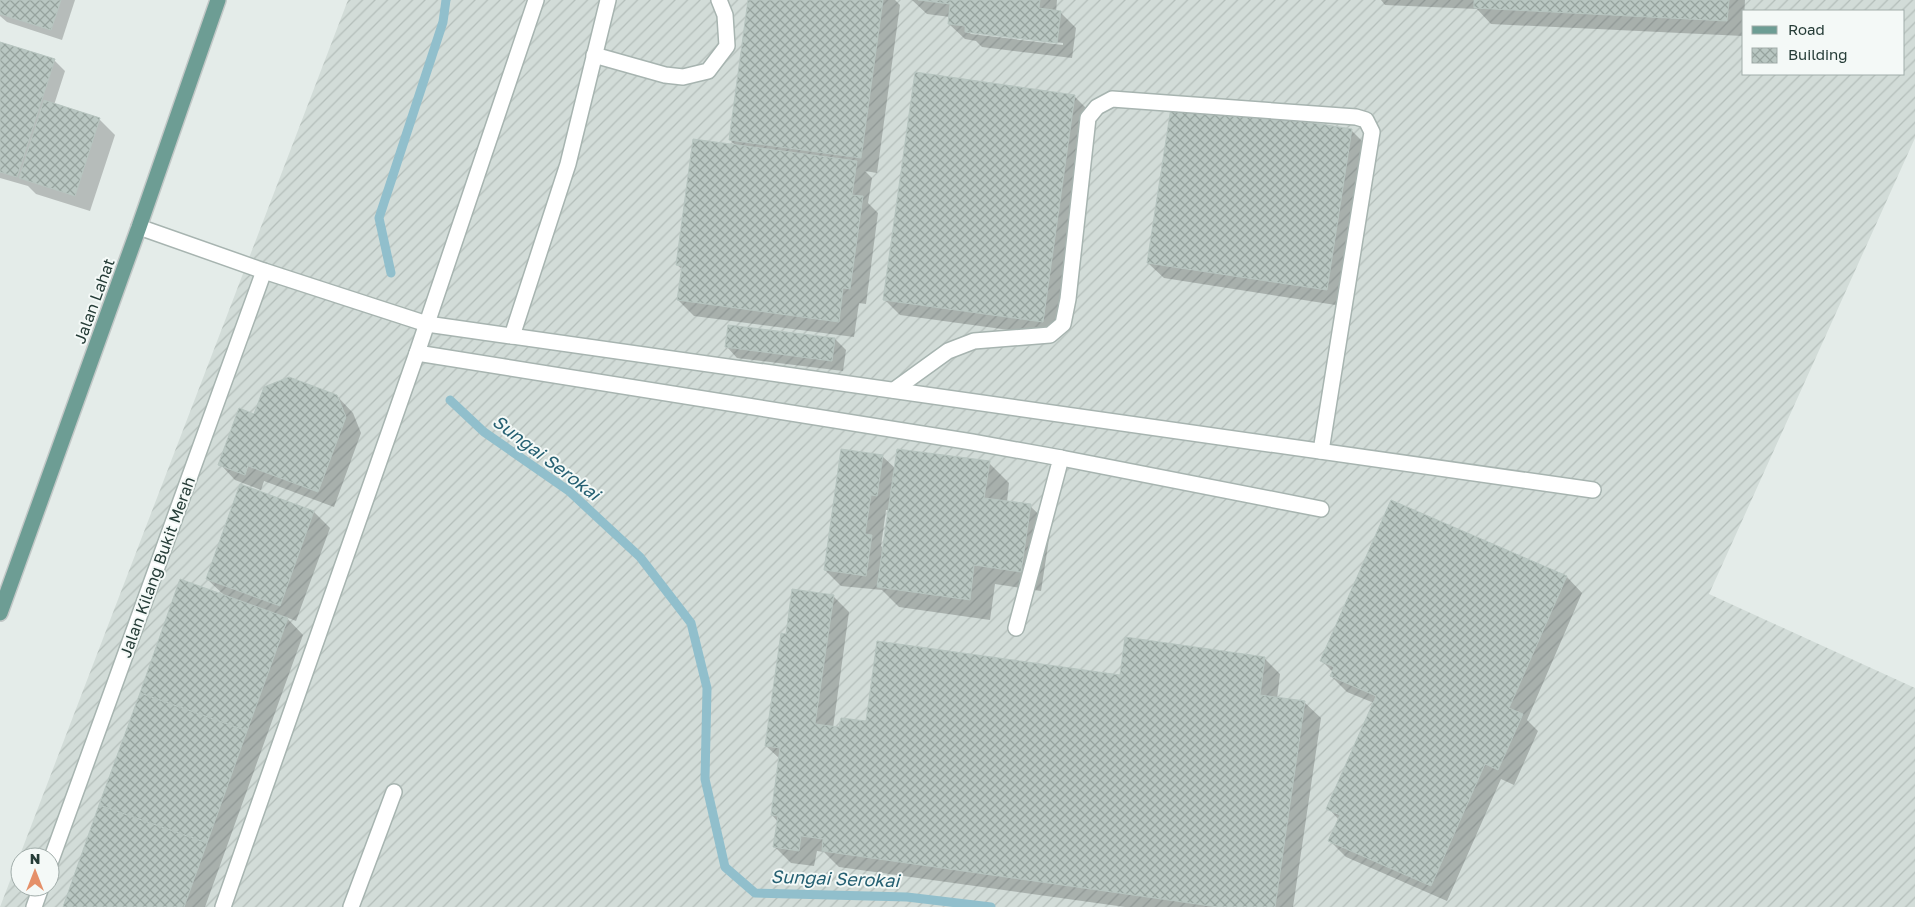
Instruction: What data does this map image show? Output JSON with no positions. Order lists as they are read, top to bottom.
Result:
{
  "streets": {
    "main road": ["Jalan Lahat"],
    "street": ["Jalan Kilang Bukit Merah"]
  },
  "water": ["Sungai Serokai"],
  "legend": ["Road", "Building"],
  "north": "top"
}
